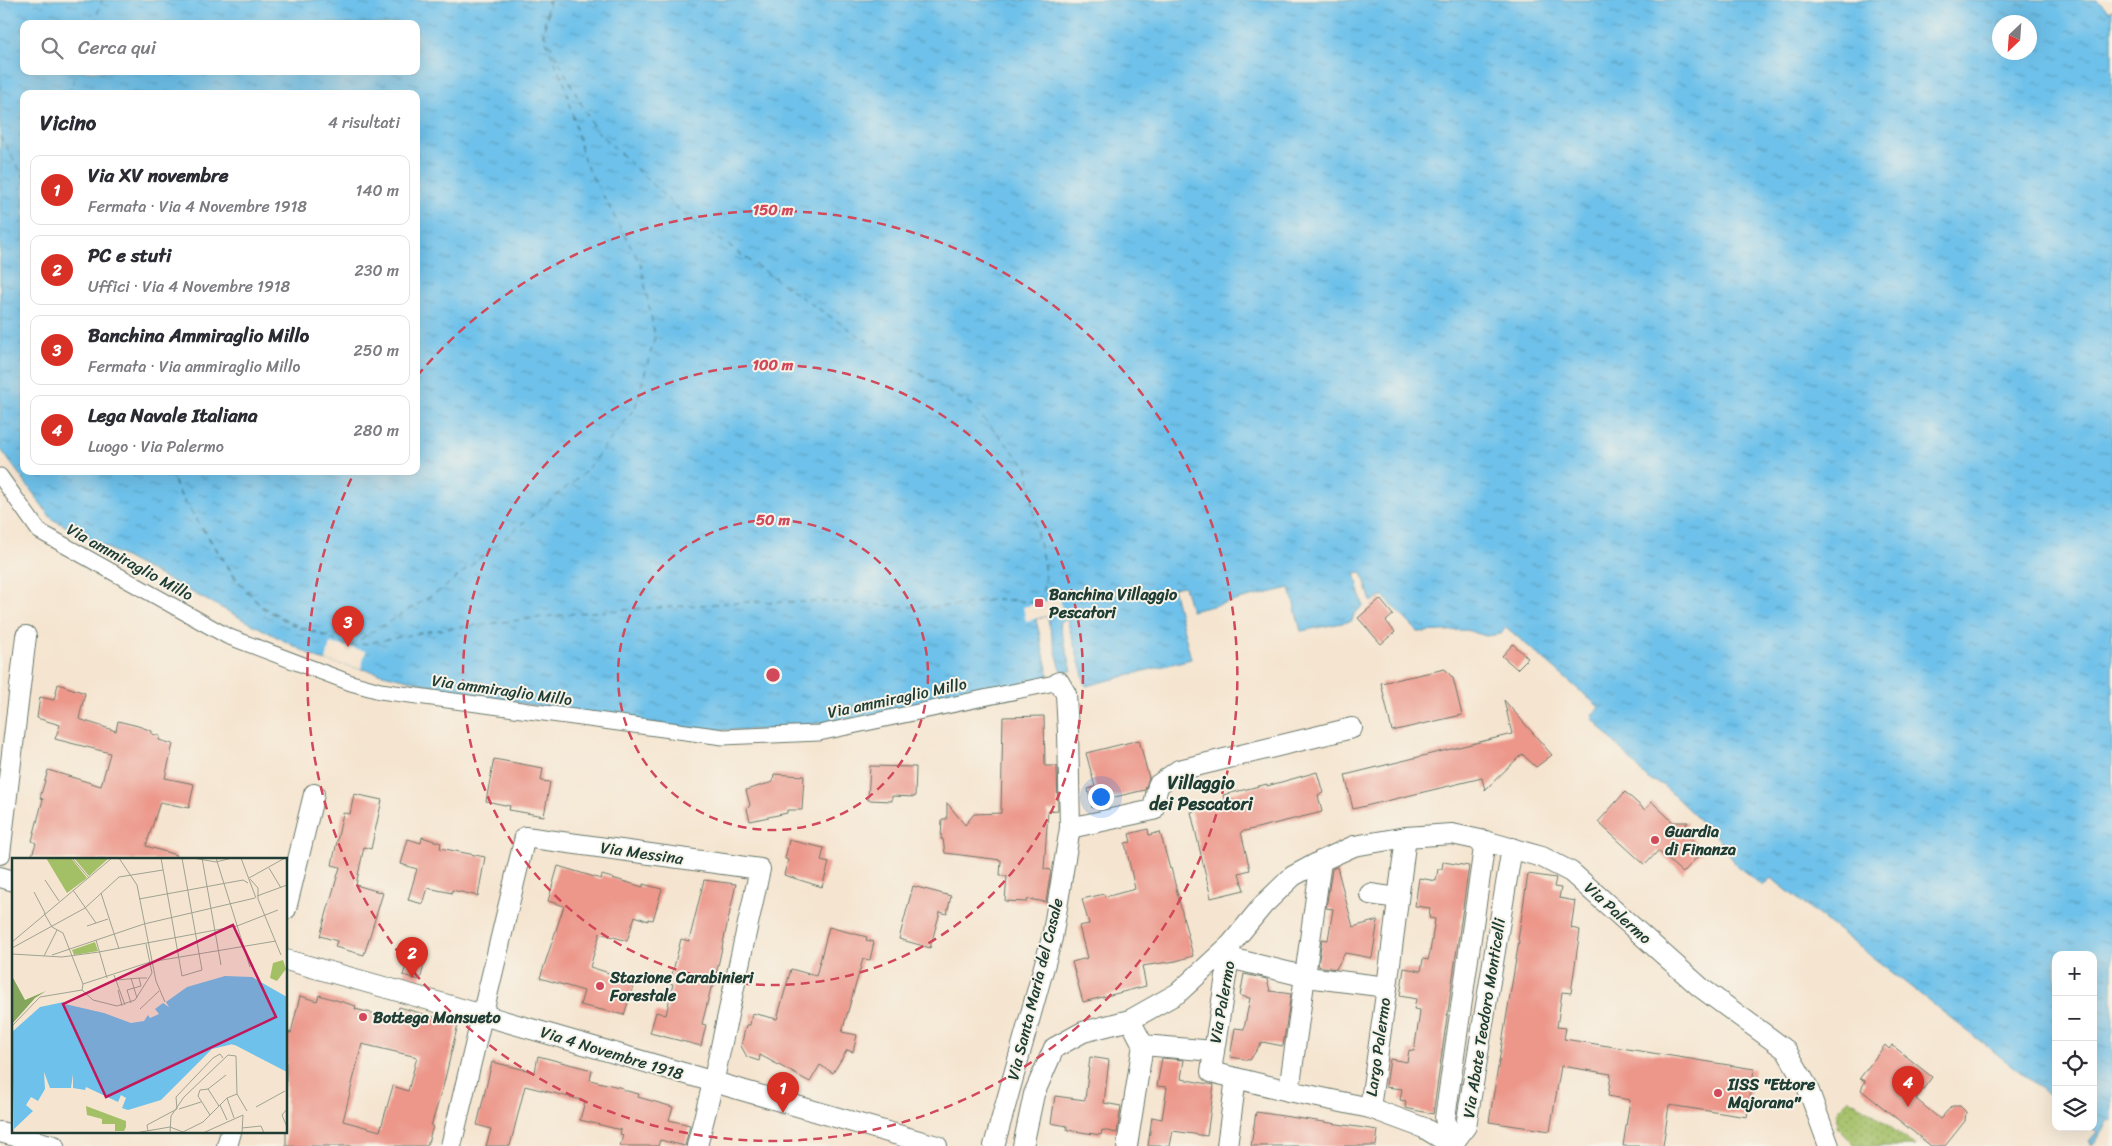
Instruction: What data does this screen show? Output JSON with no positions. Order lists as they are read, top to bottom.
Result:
{
  "streets": {
    "street": [
      "Via ammiraglio Millo",
      "Via Messina",
      "Via Palermo",
      "Via Santa Maria del Casale",
      "Via Abate Teodoro Monticelli",
      "Largo Palermo",
      "Via 4 Novembre 1918"
    ]
  },
  "crossings": [
    ["Via ammiraglio Millo", "Via Santa Maria del Casale"],
    ["Via Messina", "Via 4 Novembre 1918"],
    ["Via Palermo", "Via Abate Teodoro Monticelli"],
    ["Via Palermo", "Largo Palermo"],
    ["Via Abate Teodoro Monticelli", "Largo Palermo"]
  ],
  "districts": ["Villaggio dei Pescatori"],
  "places": {
    "transit": ["Banchina Villaggio Pescatori"],
    "other": [
      "Guardia di Finanza",
      "Stazione Carabinieri Forestale",
      "Bottega Mansueto",
      "IISS \"Ettore Majorana\""
    ]
  },
  "north": "bottom left",
  "page": {
    "search": "Cerca qui",
    "heading": ["Vicino", "4 risultati"],
    "list": [
      {
        "mark": "1",
        "name": "Via XV novembre",
        "note": "Fermata · Via 4 Novembre 1918",
        "value": "140 m"
      },
      {
        "mark": "2",
        "name": "PC e stuti",
        "note": "Uffici · Via 4 Novembre 1918",
        "value": "230 m"
      },
      {
        "mark": "3",
        "name": "Banchina Ammiraglio Millo",
        "note": "Fermata · Via ammiraglio Millo",
        "value": "250 m"
      },
      {
        "mark": "4",
        "name": "Lega Navale Italiana",
        "note": "Luogo · Via Palermo",
        "value": "280 m"
      }
    ],
    "pins": [
      "3",
      "2",
      "4",
      "1"
    ],
    "map_buttons": ["+", "−"]
  },
  "rings": ["150 m", "100 m", "50 m"]
}
